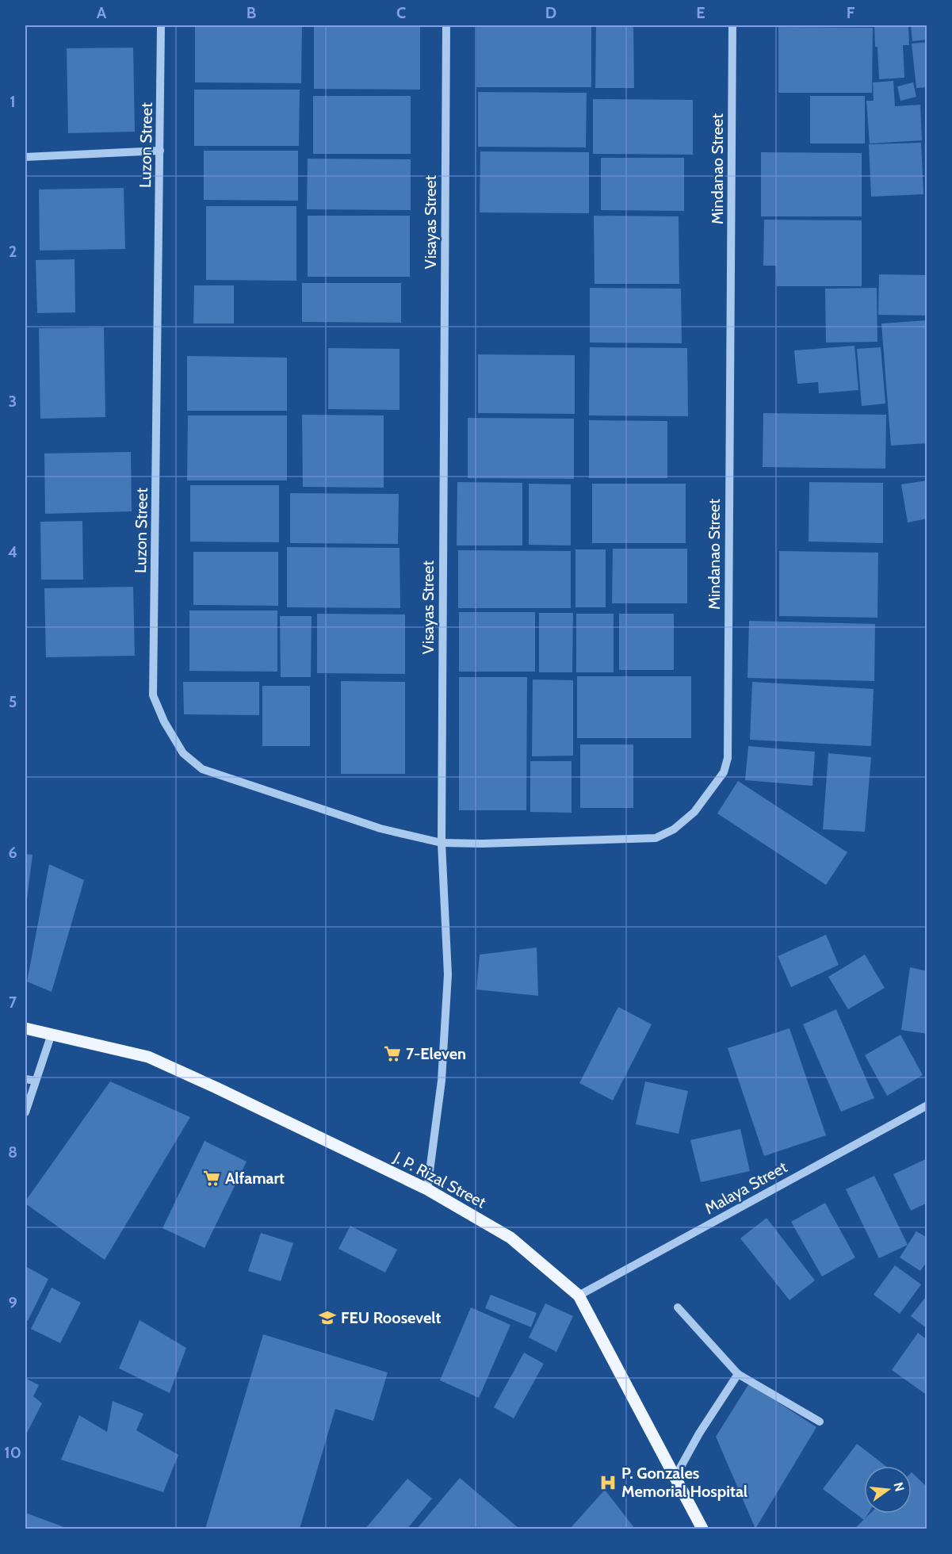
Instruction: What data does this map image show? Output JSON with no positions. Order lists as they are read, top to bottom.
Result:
{
  "streets": {
    "main road": ["J. P. Rizal Street"],
    "street": [
      "Luzon Street",
      "Mindanao Street",
      "Visayas Street",
      "Malaya Street"
    ]
  },
  "crossings": [
    ["Luzon Street", "Mindanao Street"],
    ["Luzon Street", "Visayas Street"],
    ["Mindanao Street", "Visayas Street"],
    ["Visayas Street", "J. P. Rizal Street"],
    ["J. P. Rizal Street", "Malaya Street"]
  ],
  "places": {
    "supermarket": ["7-Eleven", "Alfamart"],
    "school or university": ["FEU Roosevelt"],
    "hospital": ["P. Gonzales Memorial Hospital"]
  },
  "north": "right",
  "grid": {
    "columns": [
      "A",
      "B",
      "C",
      "D",
      "E",
      "F"
    ],
    "rows": [
      "1",
      "2",
      "3",
      "4",
      "5",
      "6",
      "7",
      "8",
      "9",
      "10"
    ]
  }
}
